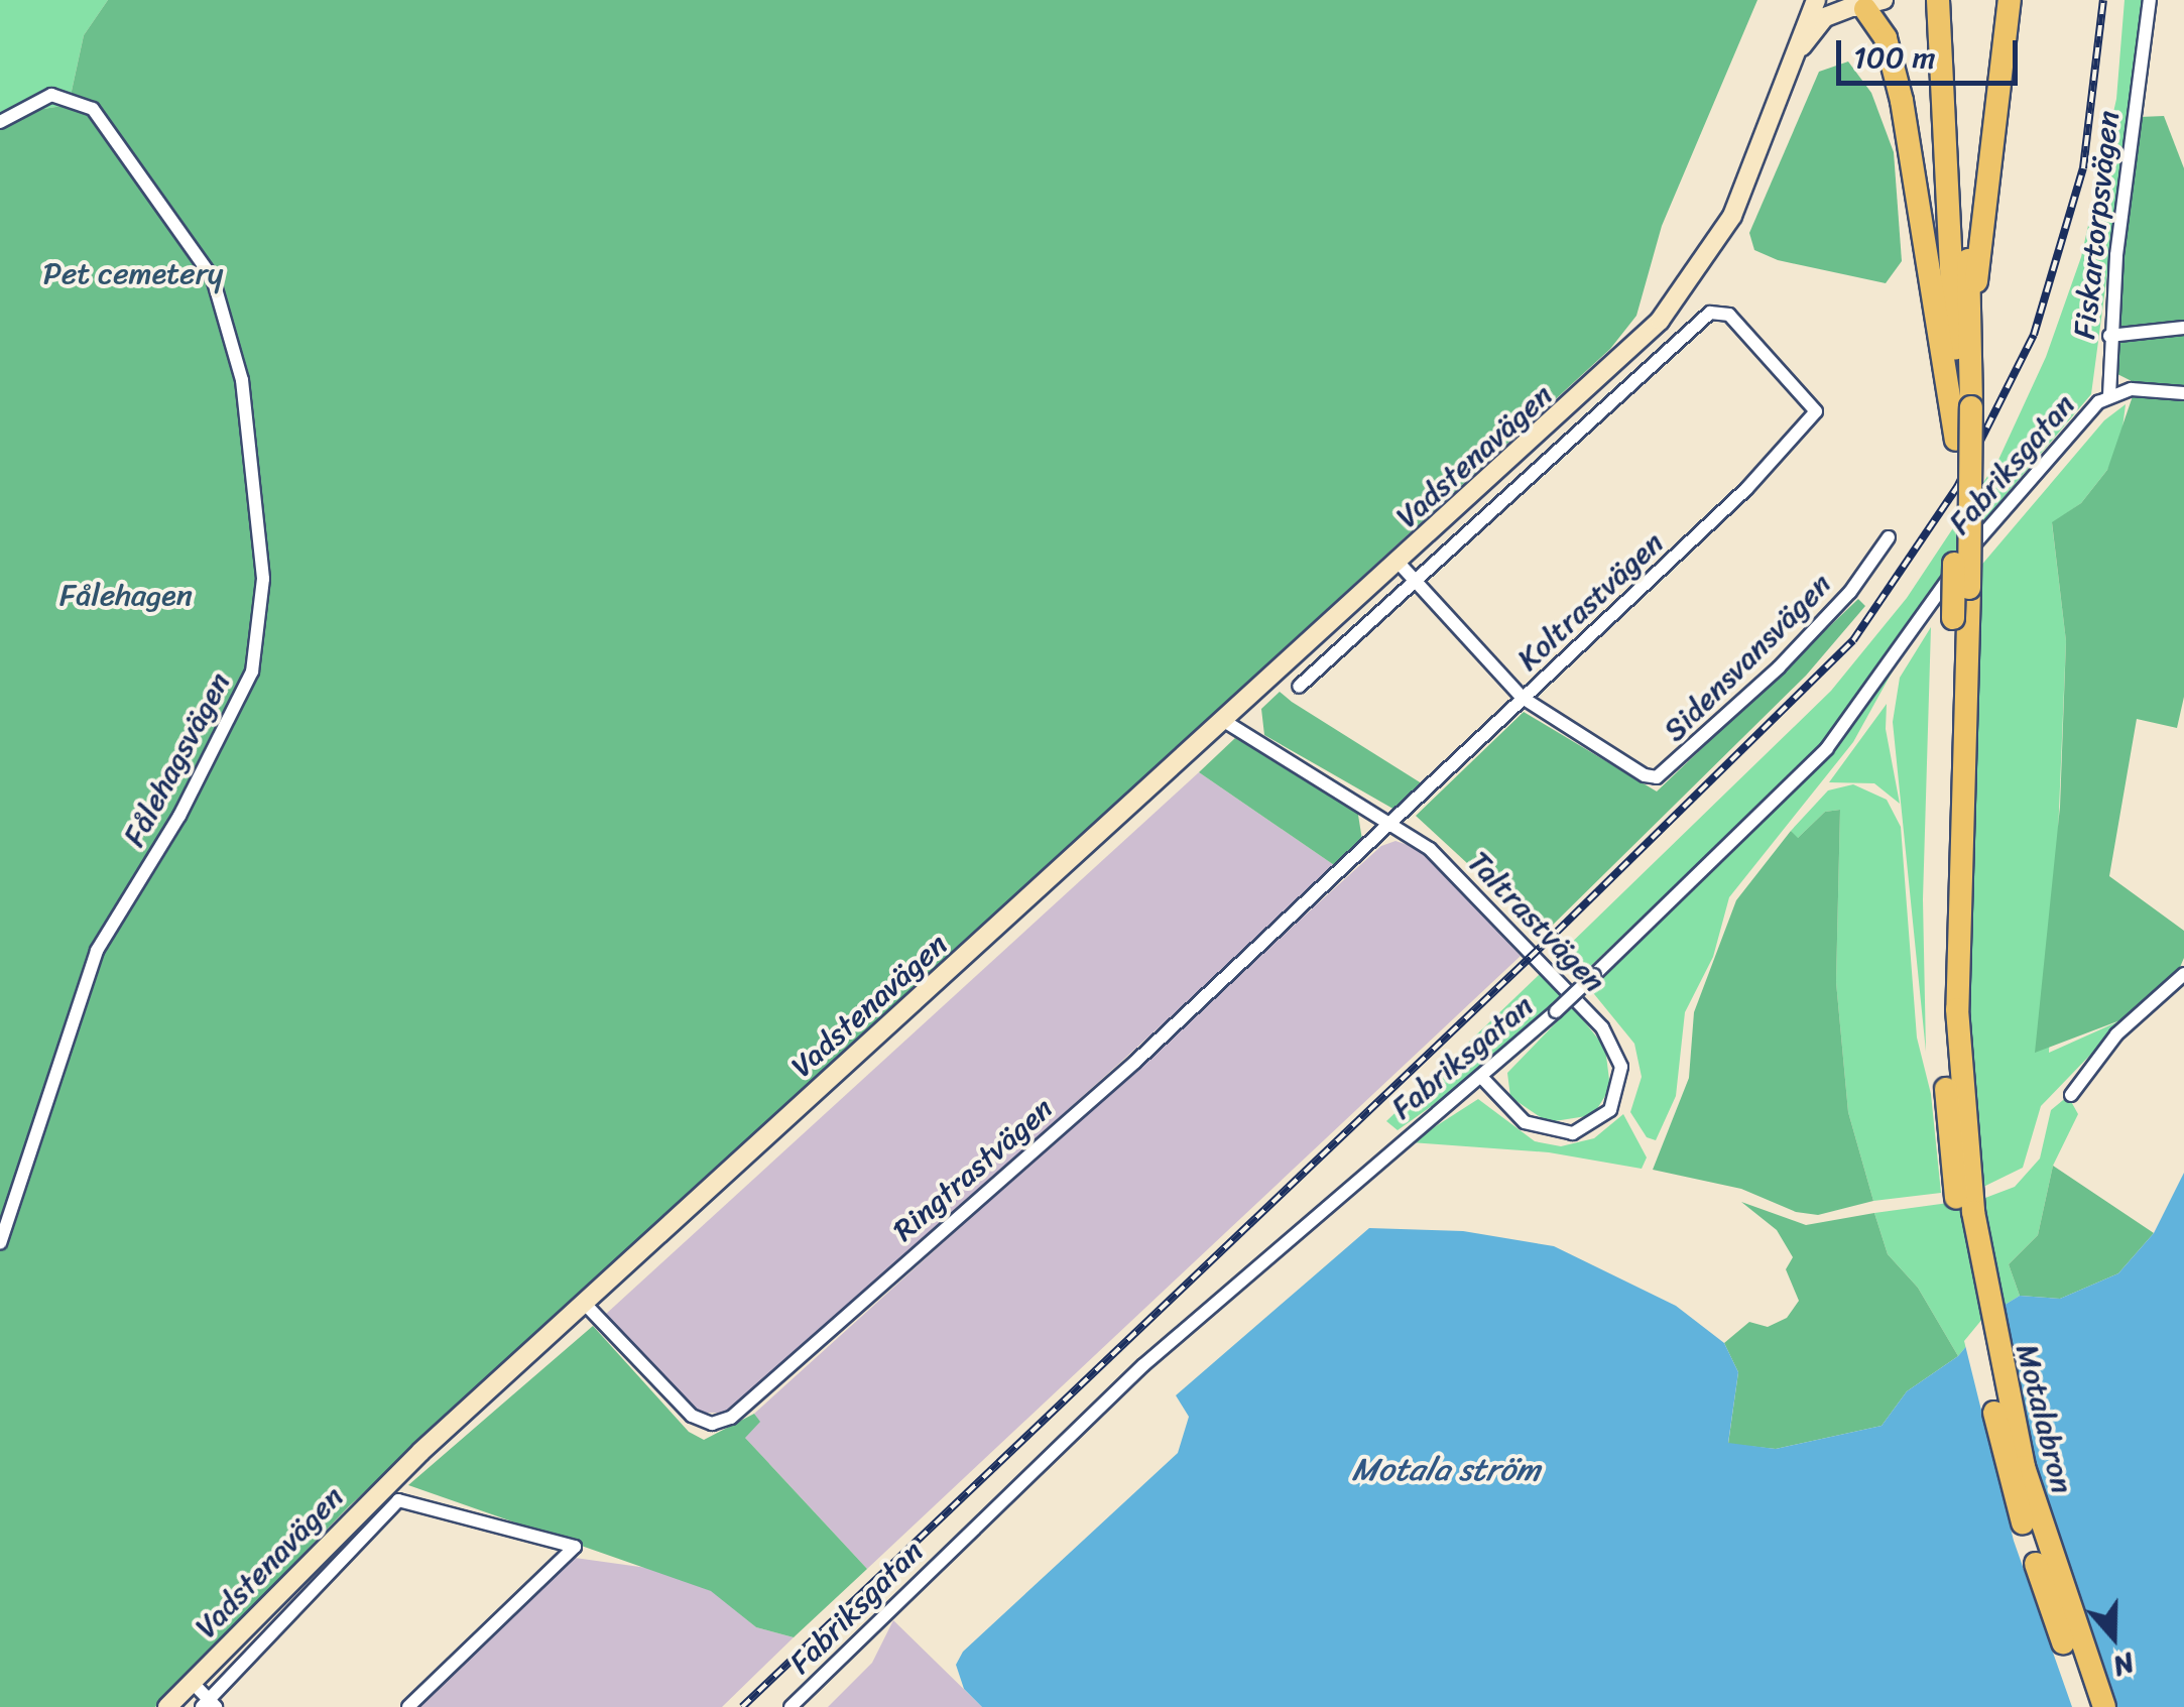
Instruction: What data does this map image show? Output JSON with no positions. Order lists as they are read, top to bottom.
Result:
{
  "streets": {
    "highway": ["Motalabron"],
    "main road": ["Vadstenavägen"],
    "street": [
      "Fiskartorpsvägen",
      "Fabriksgatan",
      "Koltrastvägen",
      "Sidensvansvägen",
      "Fålehagsvägen",
      "Taltrastvägen",
      "Ringtrastvägen"
    ]
  },
  "crossings": [
    ["Fiskartorpsvägen", "Fabriksgatan"],
    ["Vadstenavägen", "Koltrastvägen"],
    ["Vadstenavägen", "Sidensvansvägen"],
    ["Vadstenavägen", "Taltrastvägen"],
    ["Vadstenavägen", "Ringtrastvägen"],
    ["Fabriksgatan", "Taltrastvägen"],
    ["Koltrastvägen", "Sidensvansvägen"],
    ["Koltrastvägen", "Taltrastvägen"],
    ["Koltrastvägen", "Ringtrastvägen"],
    ["Taltrastvägen", "Ringtrastvägen"]
  ],
  "water": ["Motala ström"],
  "parks": ["Pet cemetery", "Fålehagen"],
  "scale_bar": "100 m",
  "north": "bottom"
}
